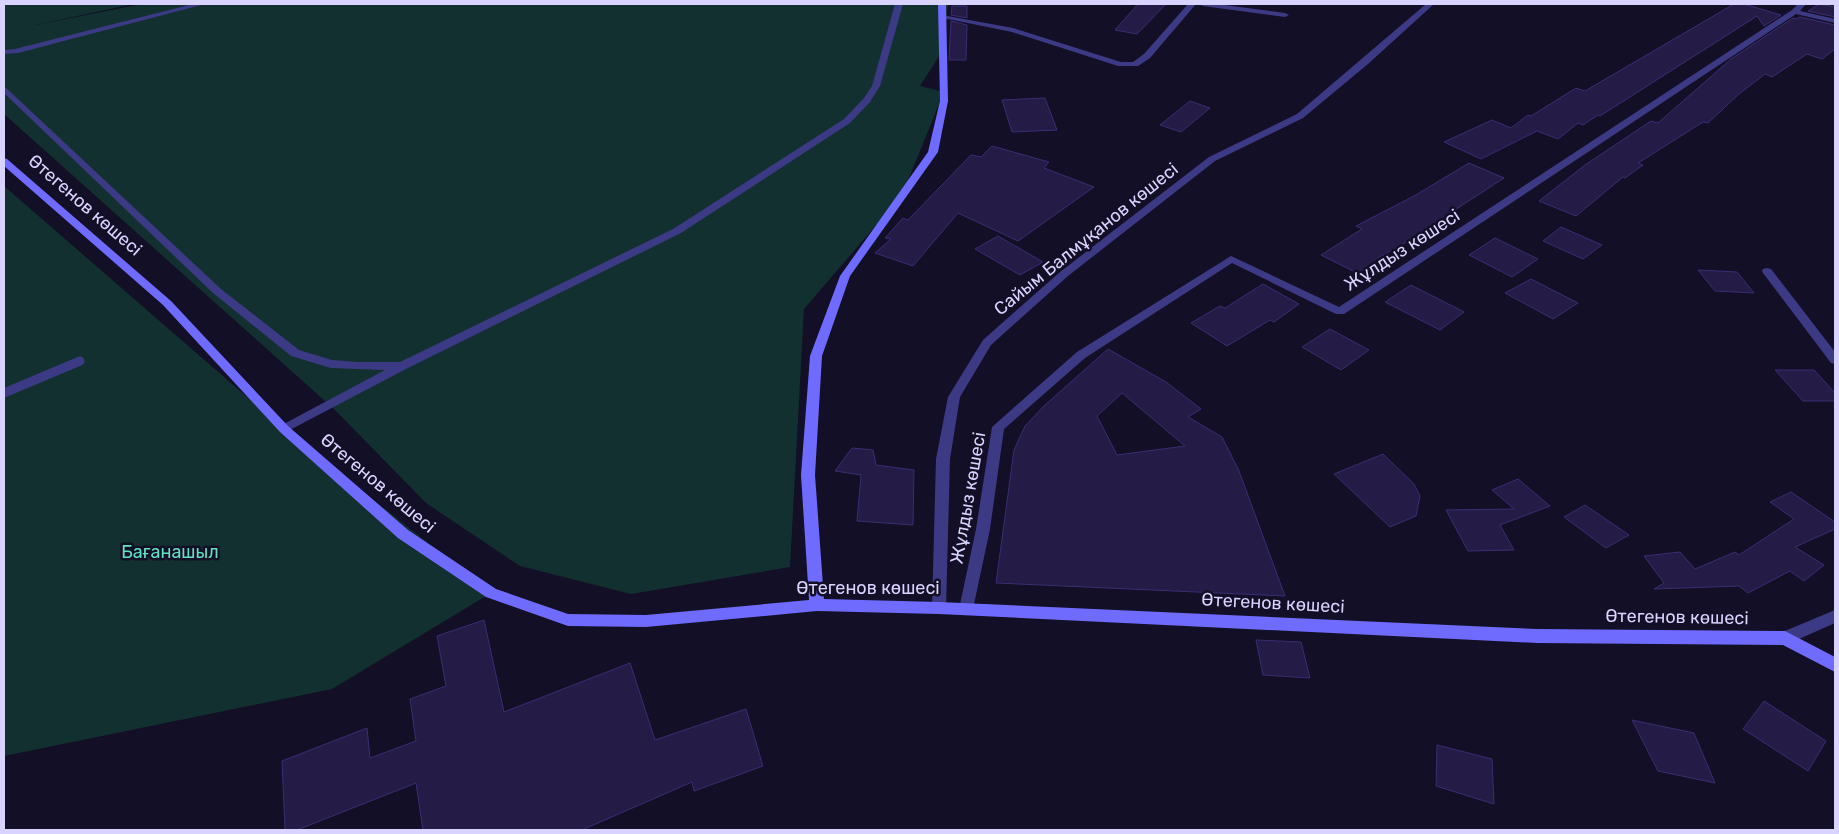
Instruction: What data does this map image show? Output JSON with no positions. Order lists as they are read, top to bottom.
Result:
{
  "streets": {
    "street": ["Өтегенов көшесі", "Сайым Балмұқанов көшесі", "Жұлдыз көшесі"]
  },
  "crossings": [
    ["Өтегенов көшесі", "Сайым Балмұқанов көшесі"],
    ["Өтегенов көшесі", "Жұлдыз көшесі"]
  ],
  "parks": ["Бағанашыл"]
}
